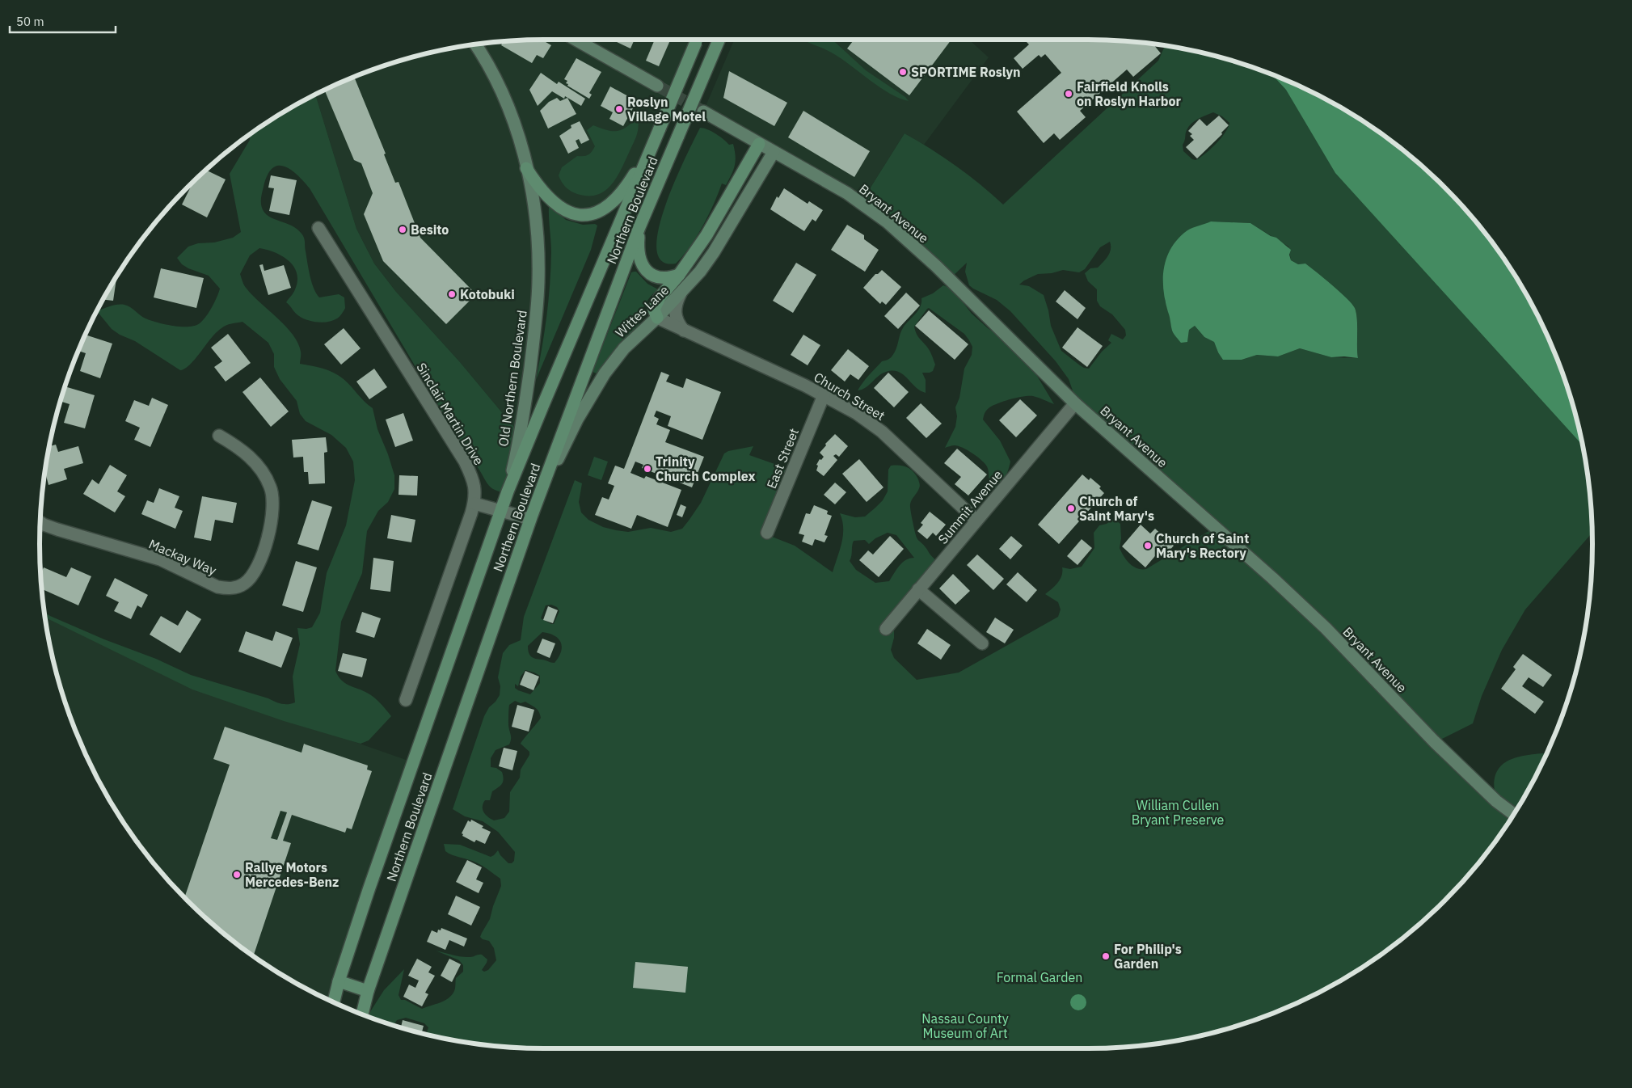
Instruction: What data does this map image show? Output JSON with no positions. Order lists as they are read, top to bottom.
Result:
{
  "streets": {
    "main road": [
      "Northern Boulevard",
      "Bryant Avenue",
      "Wittes Lane",
      "Old Northern Boulevard"
    ],
    "street": [
      "Church Street",
      "Sinclair Martin Drive",
      "East Street",
      "Summit Avenue",
      "Mackay Way"
    ]
  },
  "crossings": [
    ["Northern Boulevard", "Wittes Lane"],
    ["Northern Boulevard", "Old Northern Boulevard"],
    ["Bryant Avenue", "Wittes Lane"],
    ["Bryant Avenue", "Summit Avenue"],
    ["Wittes Lane", "Church Street"],
    ["Church Street", "East Street"],
    ["Church Street", "Summit Avenue"]
  ],
  "parks": ["William Cullen Bryant Preserve", "Formal Garden", "Nassau County Museum of Art"],
  "places": [
    "SPORTIME Roslyn",
    "Fairfield Knolls on Roslyn Harbor",
    "Roslyn Village Motel",
    "Besito",
    "Kotobuki",
    "Trinity Church Complex",
    "Church of Saint Mary's",
    "Church of Saint Mary's Rectory",
    "Rallye Motors Mercedes-Benz",
    "For Philip's Garden"
  ],
  "scale_bar": "50 m"
}
